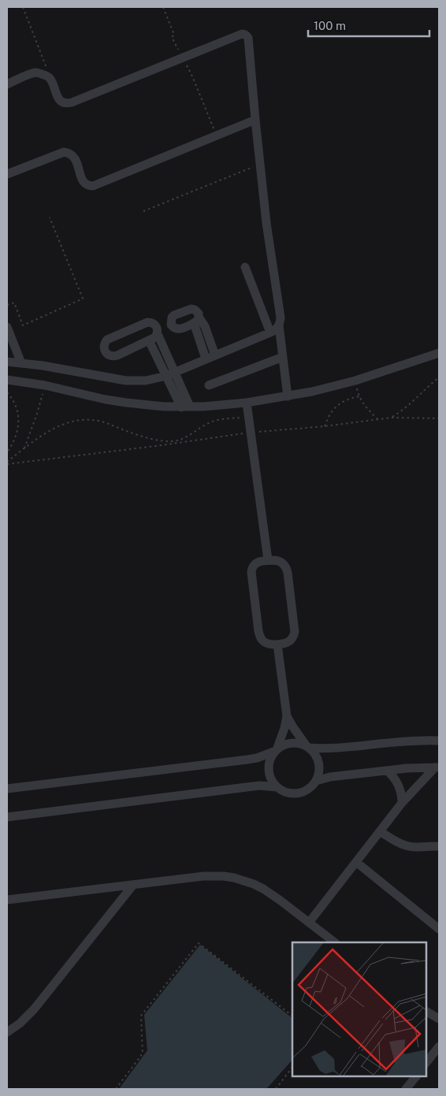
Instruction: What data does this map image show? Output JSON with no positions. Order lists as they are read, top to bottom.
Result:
{
  "scale_bar": "100 m"
}
